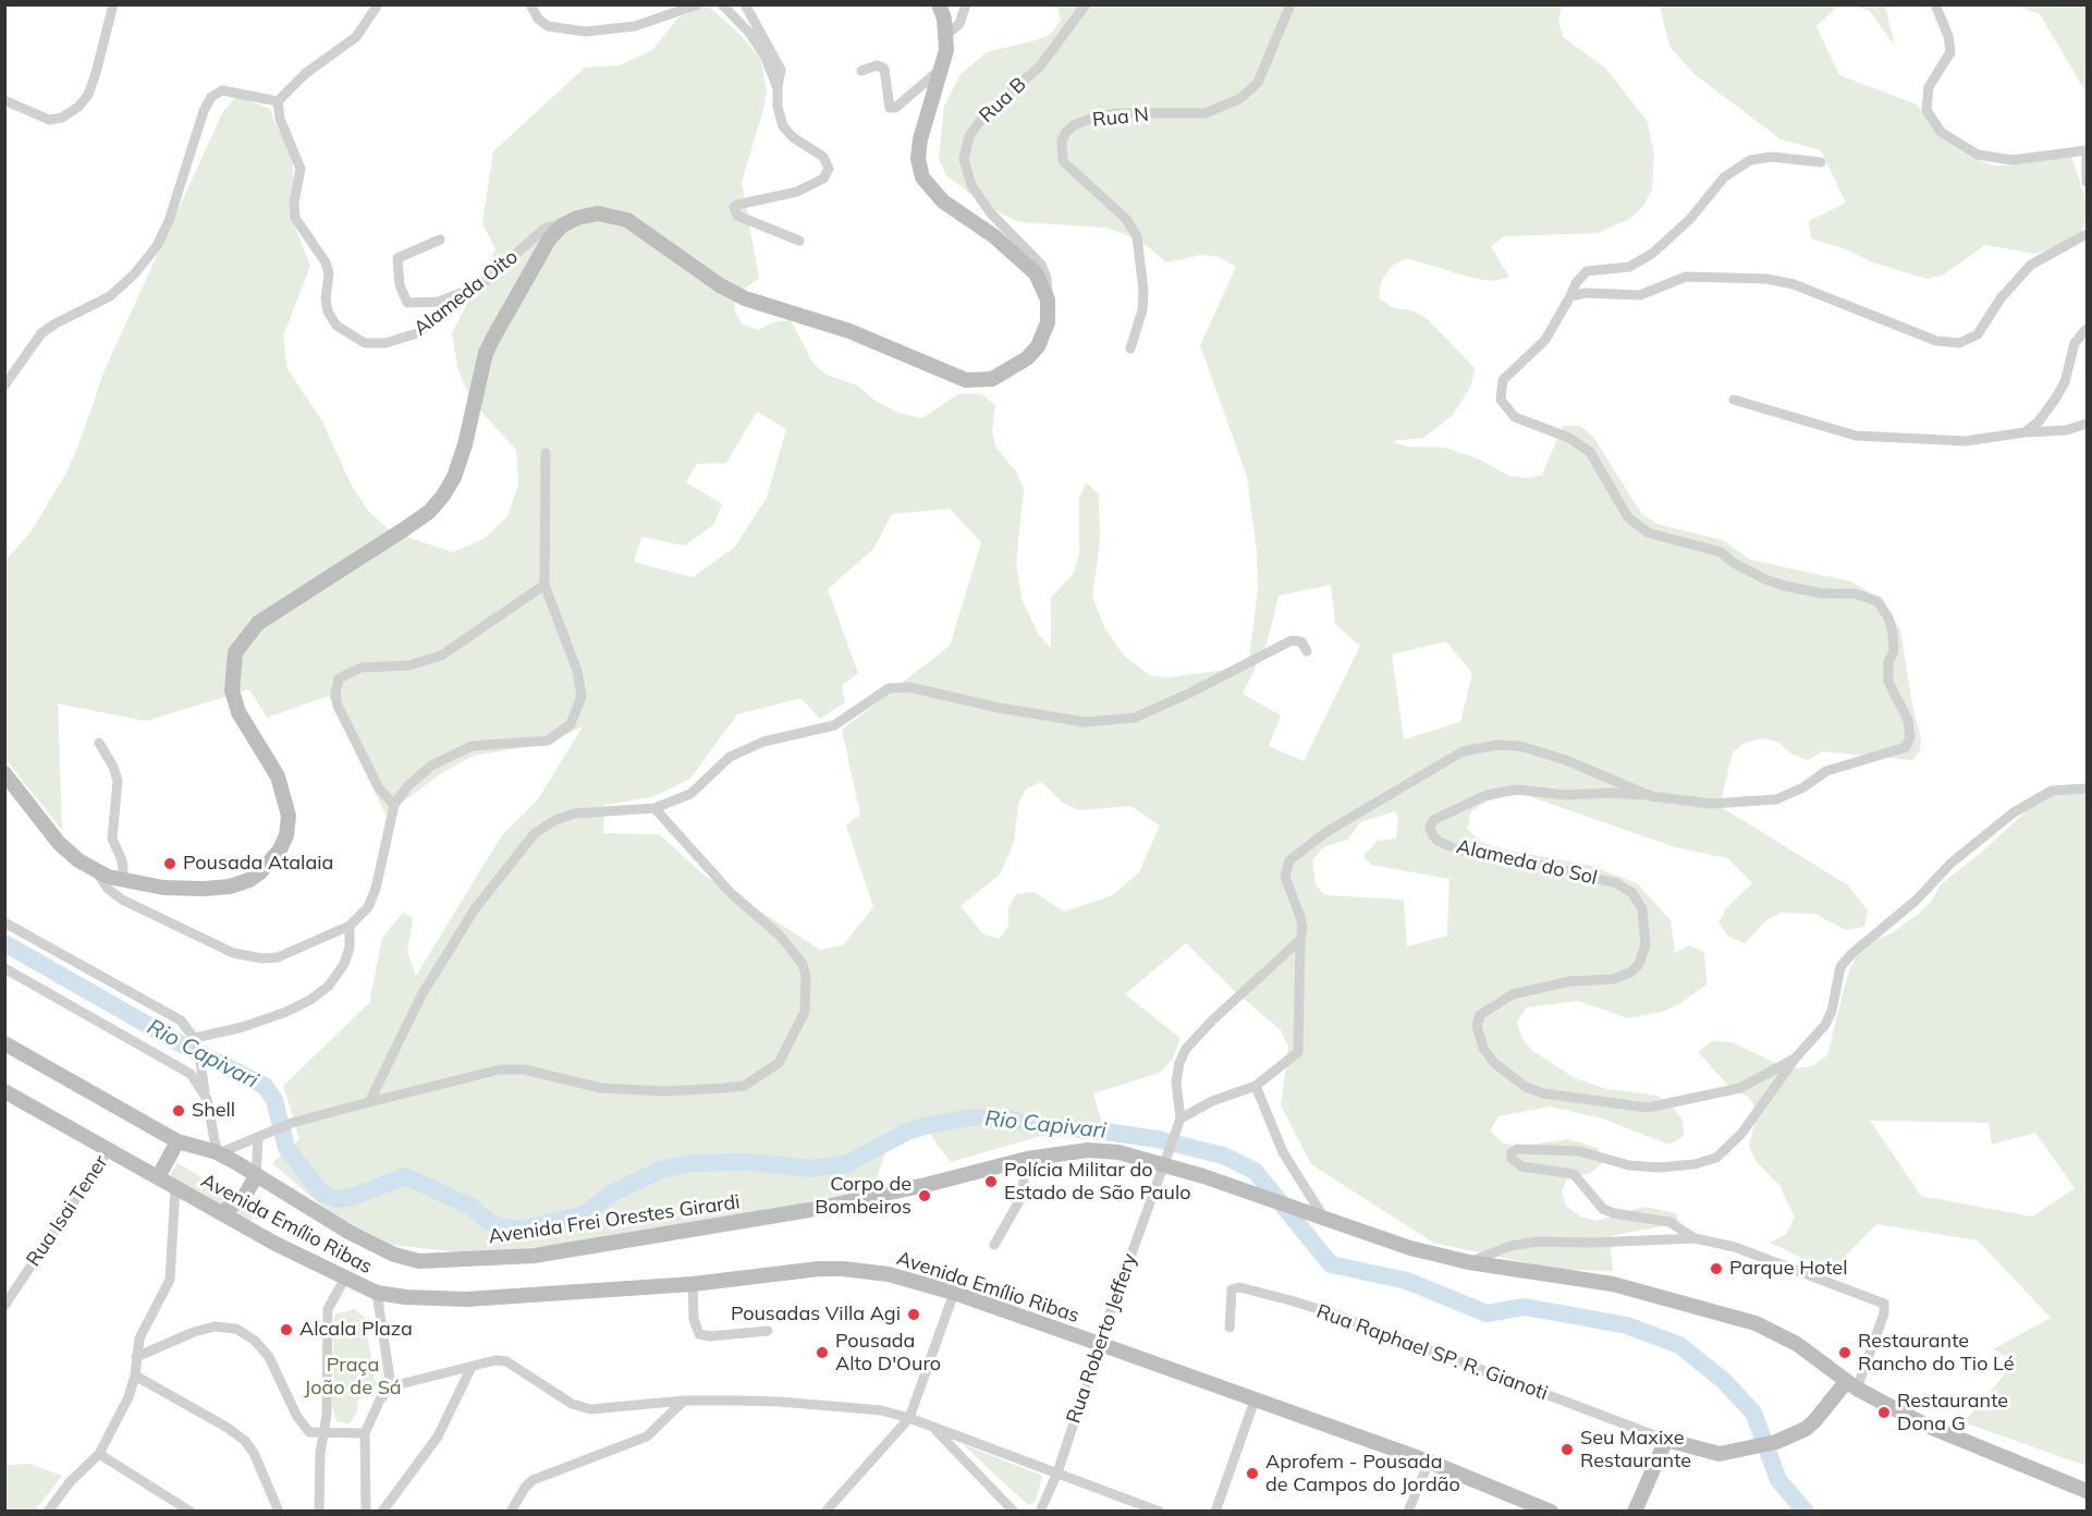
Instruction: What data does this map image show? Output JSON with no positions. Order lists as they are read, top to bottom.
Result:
{
  "streets": {
    "street": [
      "Rua B",
      "Rua N",
      "Alameda Oito",
      "Alameda do Sol",
      "Rua Isai Tener",
      "Avenida Frei Orestes Girardi",
      "Avenida Emílio Ribas",
      "Rua Roberto Jeffery",
      "Rua Raphael SP. R. Gianoti"
    ]
  },
  "crossings": [
    ["Rua Isai Tener", "Avenida Emílio Ribas"],
    ["Avenida Frei Orestes Girardi", "Rua Roberto Jeffery"],
    ["Avenida Emílio Ribas", "Rua Roberto Jeffery"]
  ],
  "water": ["Rio Capivari"],
  "parks": ["Praça João de Sá"],
  "places": [
    "Pousada Atalaia",
    "Shell",
    "Polícia Militar do Estado de São Paulo",
    "Corpo de Bombeiros",
    "Parque Hotel",
    "Pousadas Villa Agi",
    "Alcala Plaza",
    "Pousada Alto D'Ouro",
    "Restaurante Rancho do Tio Lé",
    "Restaurante Dona G",
    "Seu Maxixe Restaurante",
    "Aprofem - Pousada de Campos do Jordão"
  ]
}
